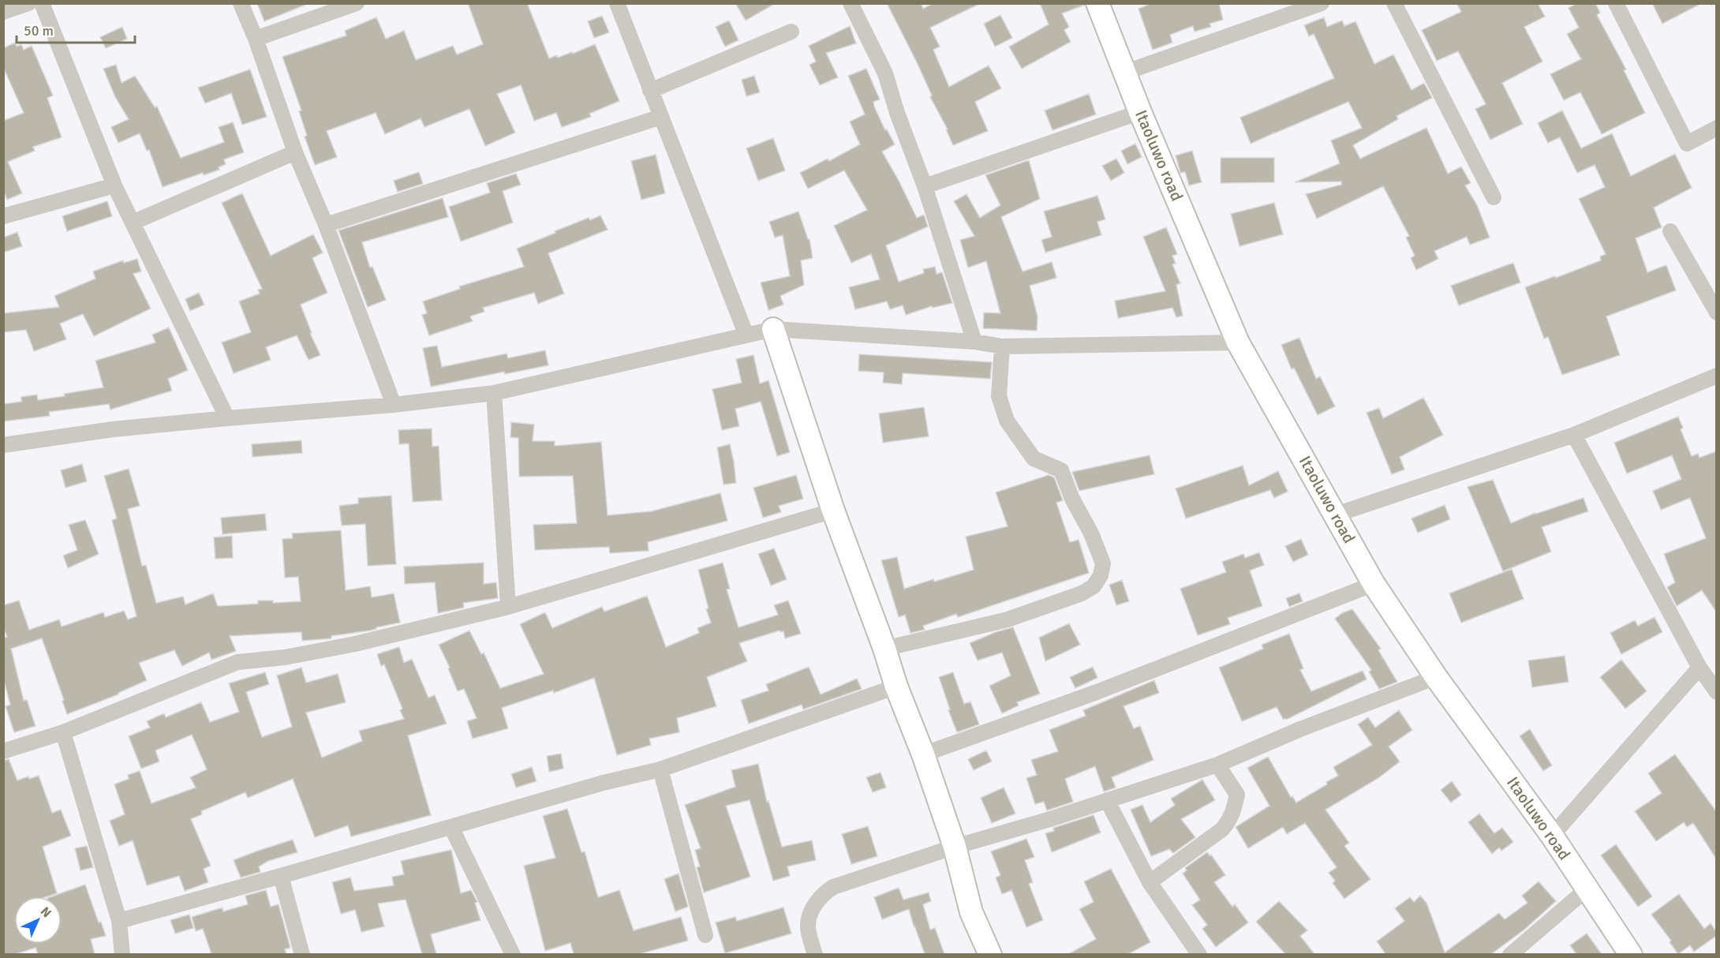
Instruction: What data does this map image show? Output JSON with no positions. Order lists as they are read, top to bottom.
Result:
{
  "streets": {
    "street": ["Itaoluwo road"]
  },
  "scale_bar": "50 m",
  "north": "top right"
}
